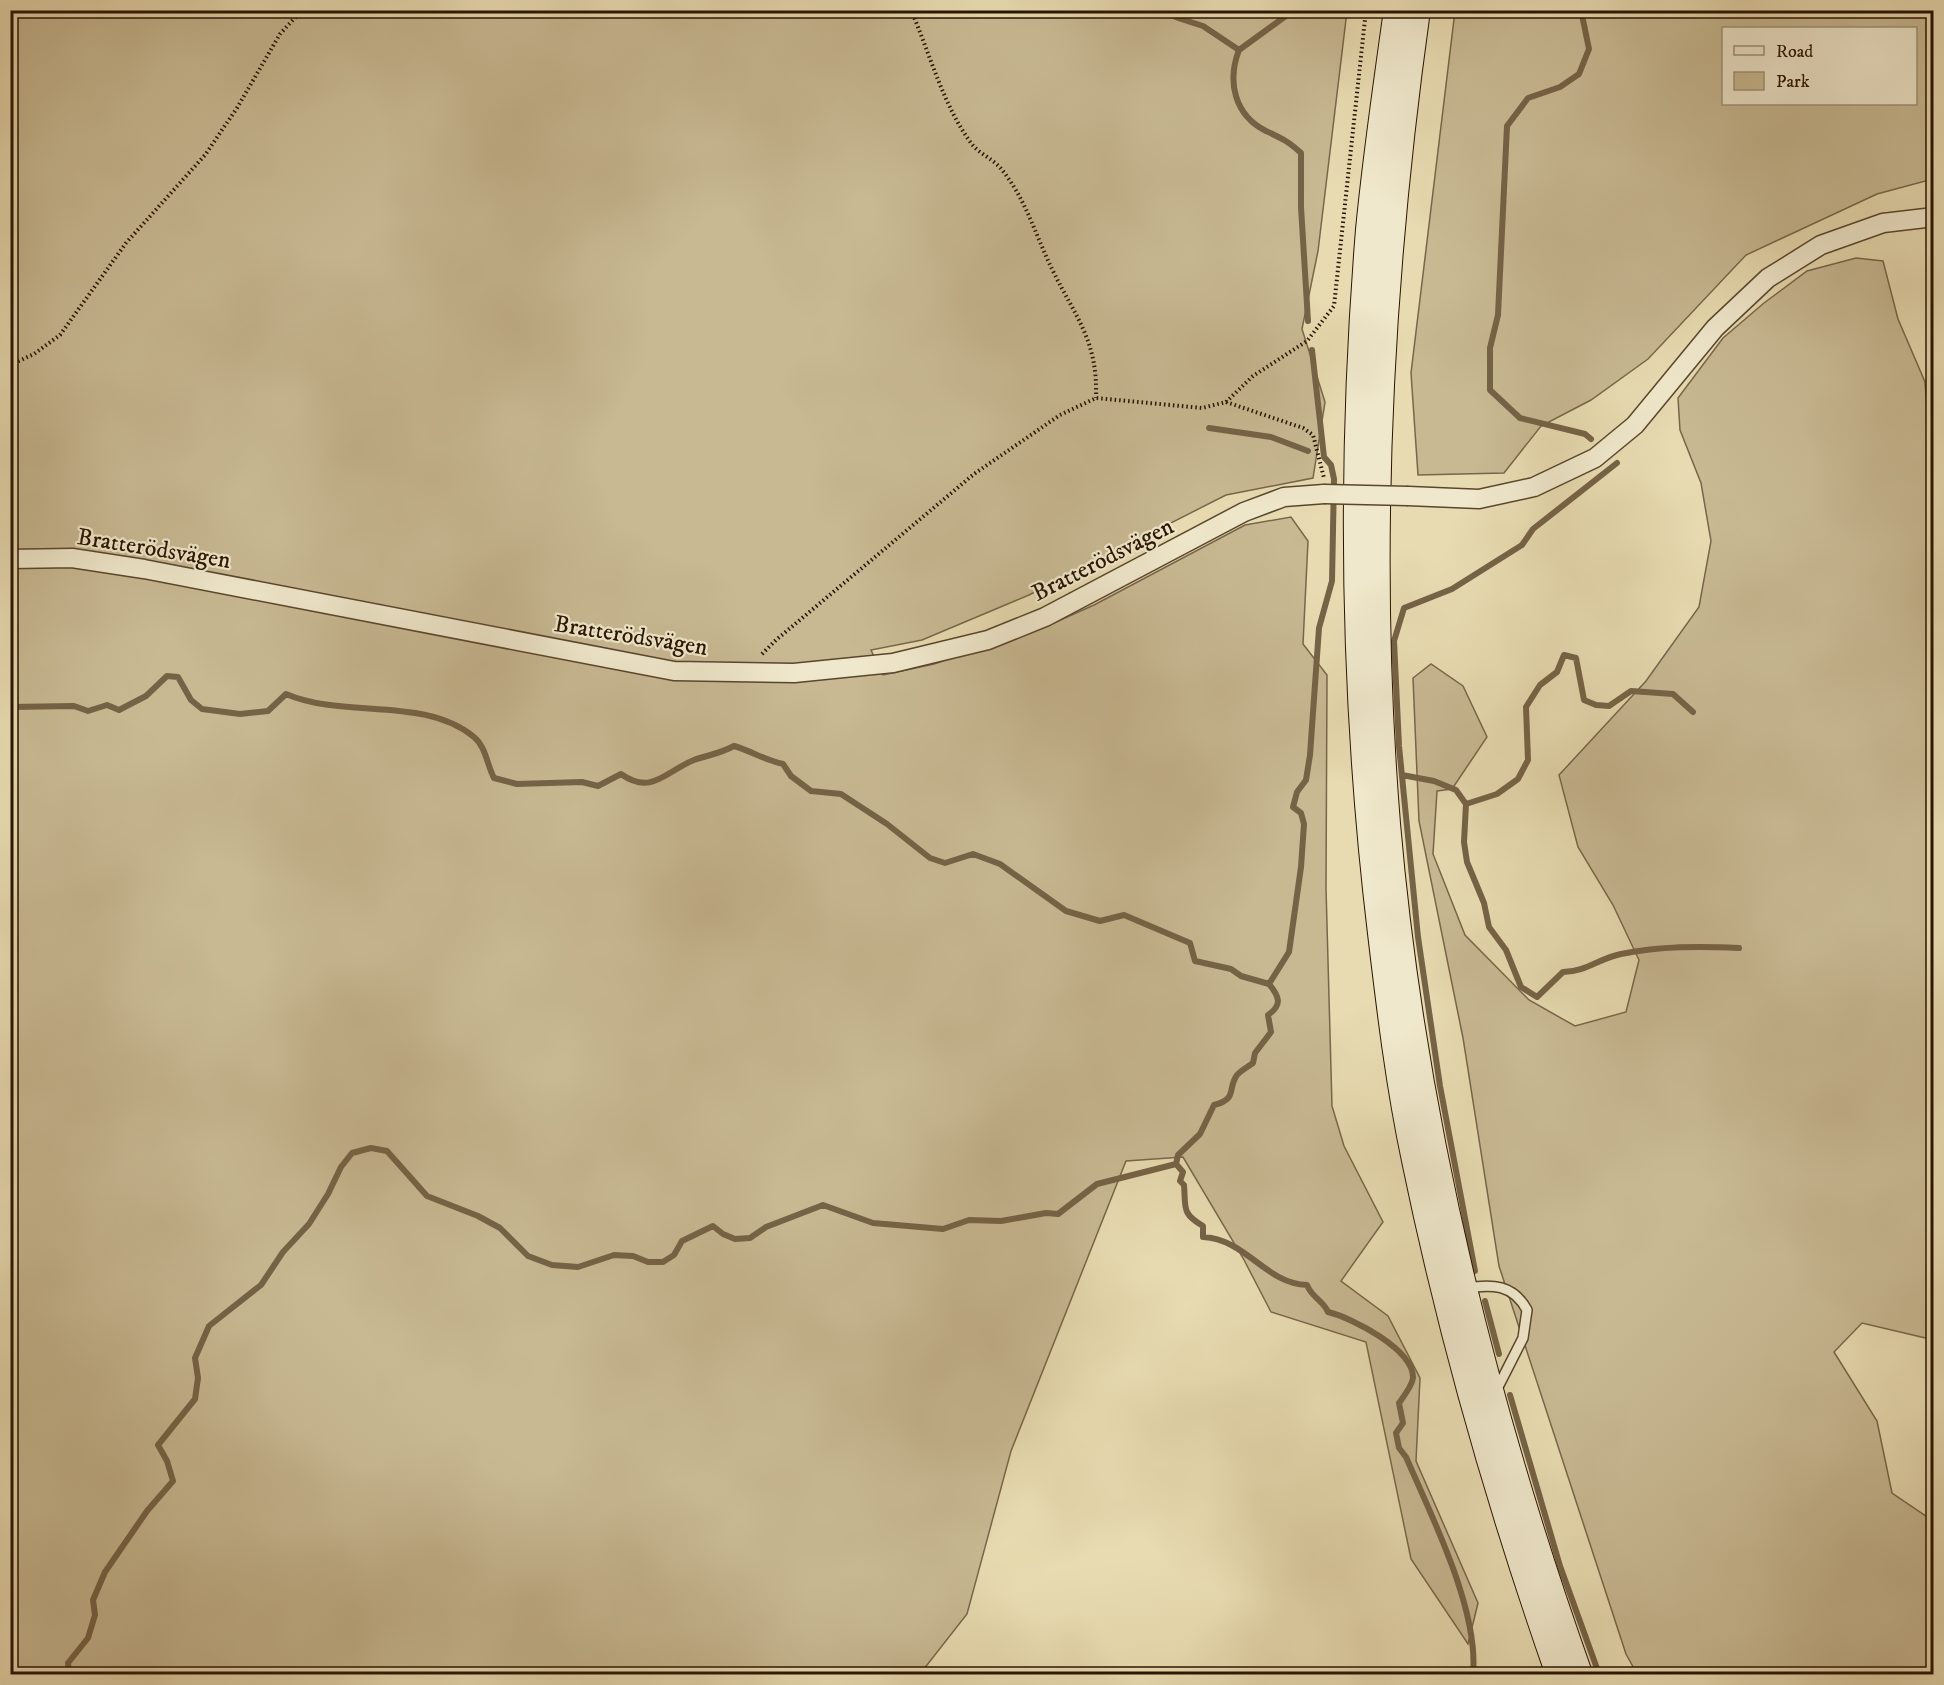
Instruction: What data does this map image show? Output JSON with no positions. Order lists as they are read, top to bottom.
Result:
{
  "streets": {
    "street": ["Bratterödsvägen"]
  },
  "legend": ["Road", "Park"]
}
